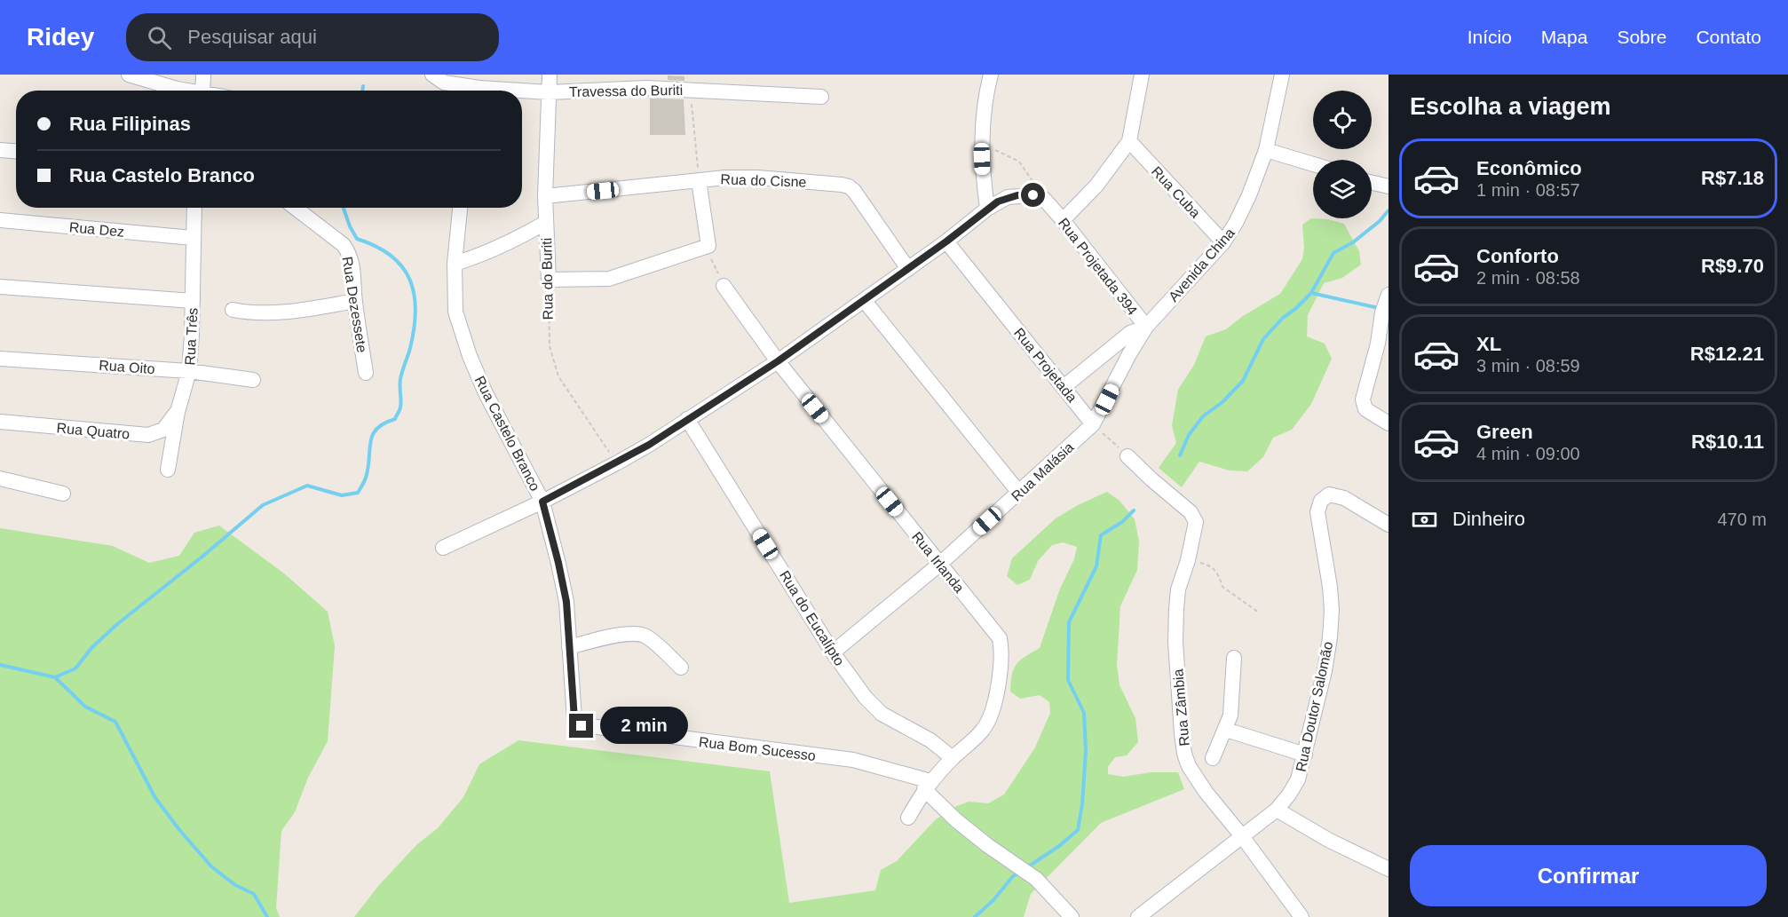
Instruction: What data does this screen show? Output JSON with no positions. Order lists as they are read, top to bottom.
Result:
{
  "streets": {
    "street": [
      "Travessa do Buriti",
      "Rua do Cisne",
      "Rua Cuba",
      "Rua Dez",
      "Avenida China",
      "Rua Projetada 394",
      "Rua do Buriti",
      "Rua Dezessete",
      "Rua Três",
      "Rua Projetada",
      "Rua Oito",
      "Rua Quatro",
      "Rua Castelo Branco",
      "Rua Malásia",
      "Rua Irlanda",
      "Rua do Eucalípto",
      "Rua Doutor Salomão",
      "Rua Zâmbia",
      "Rua Bom Sucesso"
    ]
  },
  "crossings": [
    ["Travessa do Buriti", "Rua do Buriti"],
    ["Rua do Cisne", "Rua do Buriti"],
    ["Rua Cuba", "Avenida China"],
    ["Rua Dez", "Rua Três"],
    ["Avenida China", "Rua Projetada 394"],
    ["Avenida China", "Rua Malásia"],
    ["Rua Projetada 394", "Rua Malásia"],
    ["Rua Três", "Rua Oito"],
    ["Rua Três", "Rua Quatro"],
    ["Rua Projetada", "Rua Malásia"],
    ["Rua Castelo Branco", "Rua Bom Sucesso"],
    ["Rua Malásia", "Rua Irlanda"],
    ["Rua Malásia", "Rua do Eucalípto"],
    ["Rua Irlanda", "Rua do Eucalípto"],
    ["Rua Doutor Salomão", "Rua Zâmbia"]
  ],
  "page": {
    "header": "Ridey",
    "search": "Pesquisar aqui",
    "nav": [
      "Início",
      "Mapa",
      "Sobre",
      "Contato"
    ],
    "heading": "Escolha a viagem",
    "banner": ["Rua Filipinas", "Rua Castelo Branco"],
    "list": [
      {
        "name": "Econômico",
        "note": "1 min · 08:57",
        "value": "R$7.18"
      },
      {
        "name": "Conforto",
        "note": "2 min · 08:58",
        "value": "R$9.70"
      },
      {
        "name": "XL",
        "note": "3 min · 08:59",
        "value": "R$12.21"
      },
      {
        "name": "Green",
        "note": "4 min · 09:00",
        "value": "R$10.11"
      }
    ],
    "pay": ["Dinheiro", "470 m"],
    "bubble": "2 min",
    "buttons": "Confirmar"
  }
}
